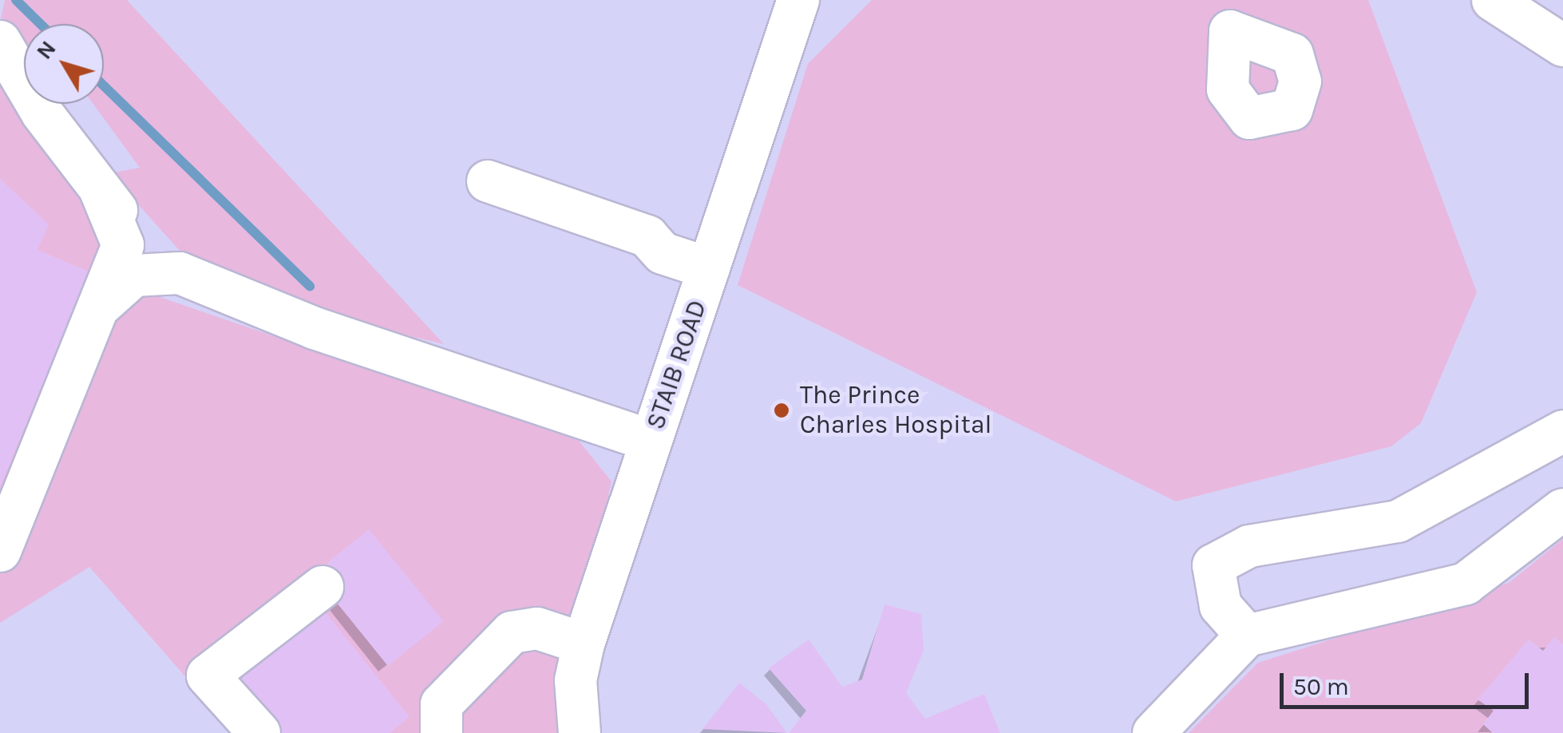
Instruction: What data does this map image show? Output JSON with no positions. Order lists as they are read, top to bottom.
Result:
{
  "streets": {
    "street": ["STAIB ROAD"]
  },
  "places": ["The Prince Charles Hospital"],
  "scale_bar": "50 m",
  "north": "top left"
}
